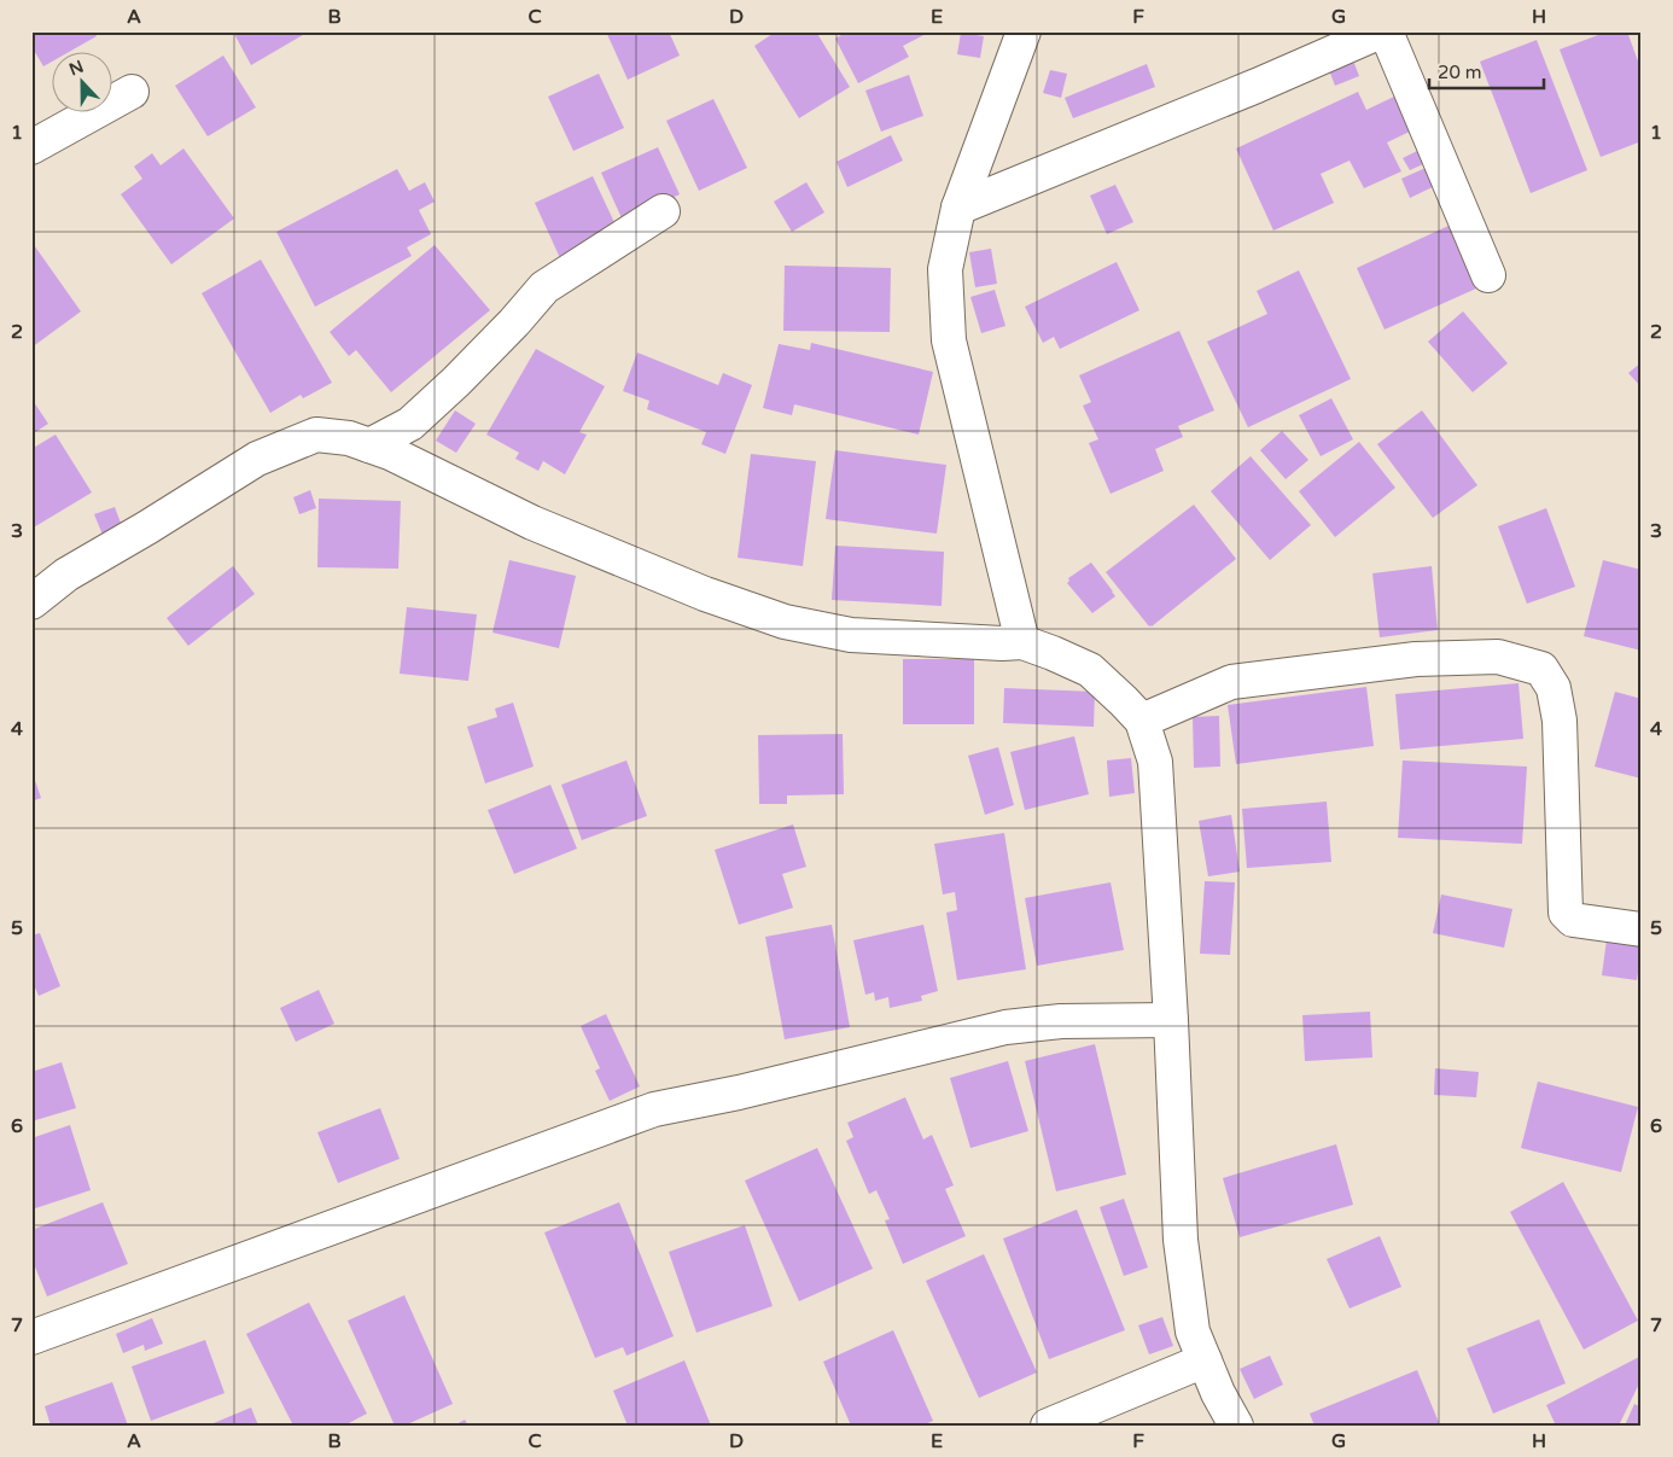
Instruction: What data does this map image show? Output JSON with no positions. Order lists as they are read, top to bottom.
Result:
{
  "scale_bar": "20 m",
  "north": "top",
  "grid": {
    "columns": [
      "A",
      "B",
      "C",
      "D",
      "E",
      "F",
      "G",
      "H"
    ],
    "rows": [
      "1",
      "2",
      "3",
      "4",
      "5",
      "6",
      "7"
    ]
  }
}
